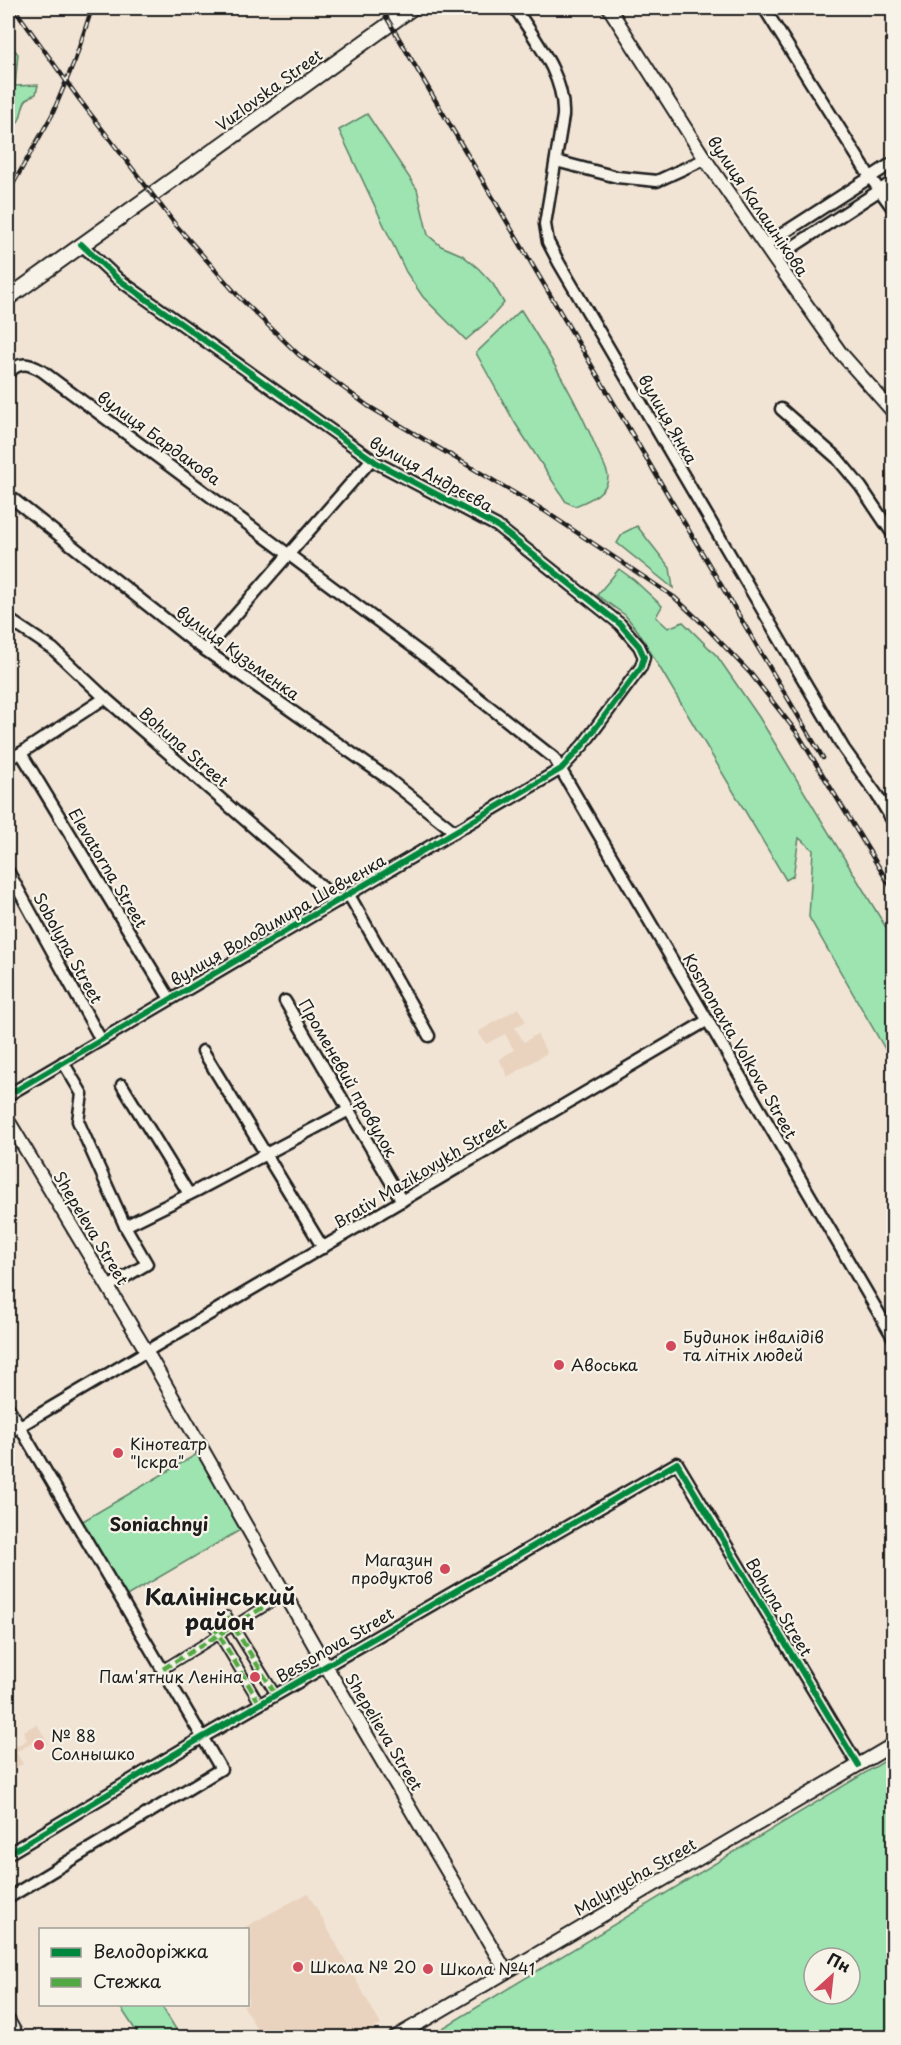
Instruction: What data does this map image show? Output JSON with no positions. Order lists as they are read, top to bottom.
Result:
{
  "streets": {
    "main road": ["Vuzlovska Street"],
    "street": [
      "вулиця Калашнікова",
      "вулиця Янка",
      "вулиця Бардакова",
      "вулиця Андрєєва",
      "вулиця Кузьменка",
      "Bohuna Street",
      "Elevatorna Street",
      "вулиця Володимира Шевченка",
      "Sobolyna Street",
      "Kosmonavta Volkova Street",
      "Променевий провулок",
      "Brativ Mazikovykh Street",
      "Shepeleva Street",
      "Bessonova Street",
      "Shepelieva Street",
      "Malynycha Street"
    ]
  },
  "crossings": [
    ["Vuzlovska Street", "вулиця Андрєєва"],
    ["вулиця Бардакова", "вулиця Андрєєва"],
    ["вулиця Бардакова", "вулиця Володимира Шевченка"],
    ["вулиця Бардакова", "Kosmonavta Volkova Street"],
    ["вулиця Андрєєва", "вулиця Володимира Шевченка"],
    ["вулиця Андрєєва", "Kosmonavta Volkova Street"],
    ["вулиця Кузьменка", "вулиця Володимира Шевченка"],
    ["Bohuna Street", "вулиця Володимира Шевченка"],
    ["Bohuna Street", "Bessonova Street"],
    ["Bohuna Street", "Malynycha Street"],
    ["Elevatorna Street", "вулиця Володимира Шевченка"],
    ["вулиця Володимира Шевченка", "Sobolyna Street"],
    ["вулиця Володимира Шевченка", "Kosmonavta Volkova Street"],
    ["Kosmonavta Volkova Street", "Brativ Mazikovykh Street"],
    ["Променевий провулок", "Brativ Mazikovykh Street"],
    ["Brativ Mazikovykh Street", "Shepeleva Street"],
    ["Brativ Mazikovykh Street", "Shepelieva Street"],
    ["Shepeleva Street", "Shepelieva Street"],
    ["Bessonova Street", "Shepelieva Street"],
    ["Shepelieva Street", "Malynycha Street"]
  ],
  "districts": ["Soniachnyi", "Калінінський район"],
  "places": [
    "Будинок інвалідів та літніх людей",
    "Авоська",
    "Кінотеатр \"Іскра\"",
    "Магазин продуктов",
    "Пам'ятник Леніна",
    "№ 88 Солнышко",
    "Школа № 20",
    "Школа №41"
  ],
  "legend": ["Велодоріжка", "Стежка"],
  "north": "top right"
}
